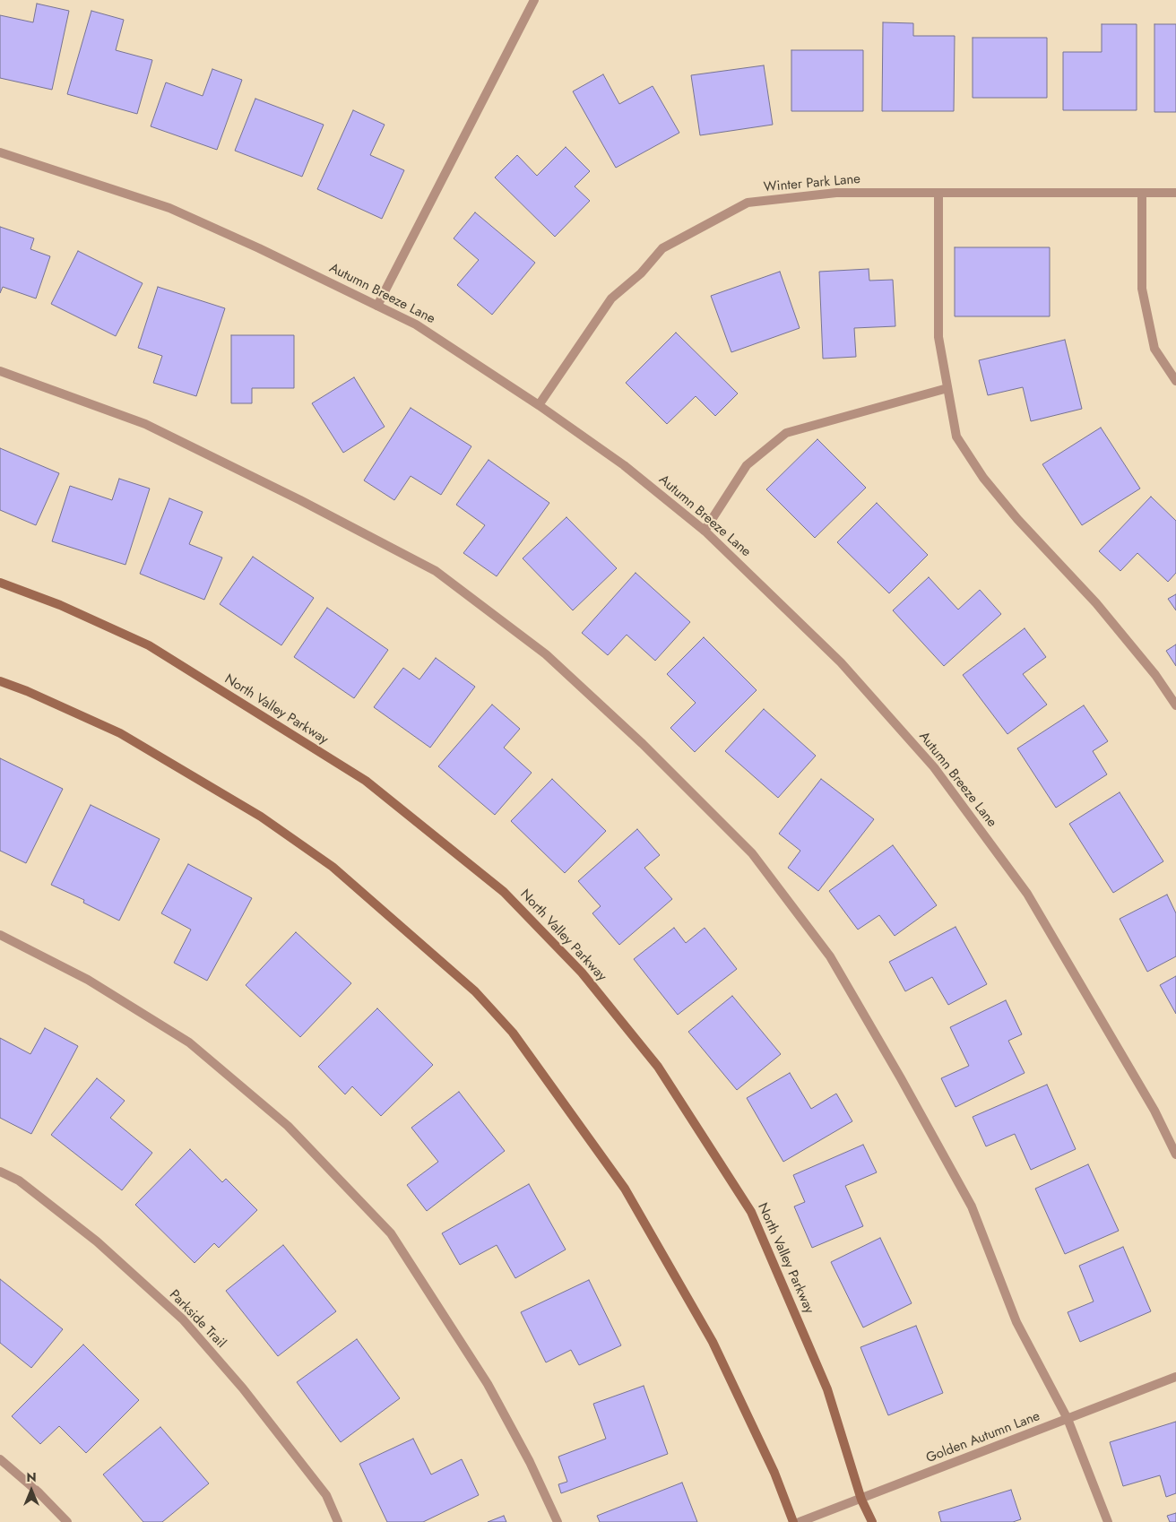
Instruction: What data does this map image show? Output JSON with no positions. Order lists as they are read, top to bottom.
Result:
{
  "streets": {
    "street": [
      "Winter Park Lane",
      "Autumn Breeze Lane",
      "North Valley Parkway",
      "Parkside Trail",
      "Golden Autumn Lane"
    ]
  },
  "crossings": [
    ["Winter Park Lane", "Autumn Breeze Lane"],
    ["North Valley Parkway", "Golden Autumn Lane"]
  ],
  "north": "top"
}
